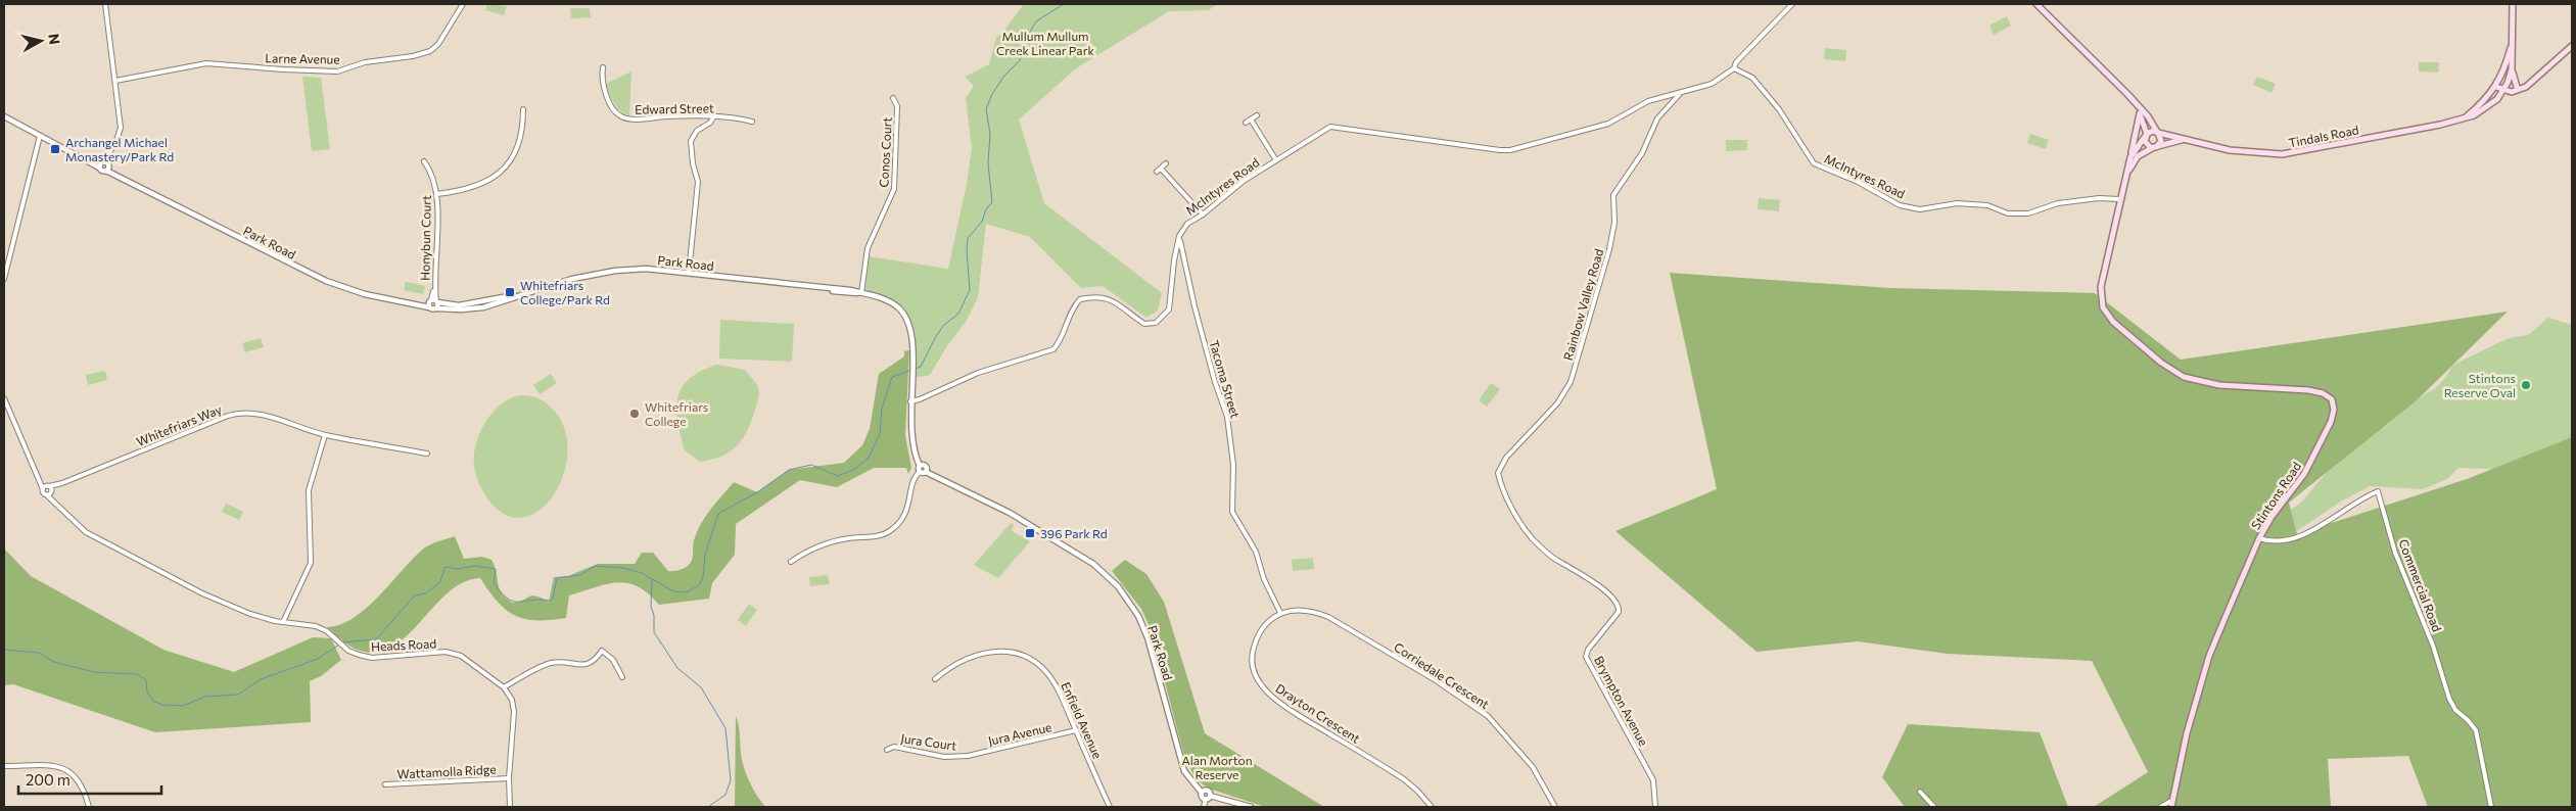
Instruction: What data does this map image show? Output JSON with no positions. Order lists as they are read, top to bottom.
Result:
{
  "streets": {
    "main road": ["Tindals Road", "Stintons Road"],
    "street": [
      "Larne Avenue",
      "Edward Street",
      "Conos Court",
      "McIntyres Road",
      "Honybun Court",
      "Park Road",
      "Rainbow Valley Road",
      "Tacoma Street",
      "Whitefriars Way",
      "Commercial Road",
      "Heads Road",
      "Corriedale Crescent",
      "Brympton Avenue",
      "Drayton Crescent",
      "Enfield Avenue",
      "Jura Avenue",
      "Jura Court",
      "Wattamolla Ridge"
    ]
  },
  "crossings": [
    ["Tindals Road", "Stintons Road"],
    ["Conos Court", "Park Road"],
    ["McIntyres Road", "Rainbow Valley Road"],
    ["McIntyres Road", "Tacoma Street"],
    ["McIntyres Road", "Stintons Road"],
    ["Honybun Court", "Park Road"],
    ["Rainbow Valley Road", "Brympton Avenue"],
    ["Tacoma Street", "Corriedale Crescent"],
    ["Tacoma Street", "Drayton Crescent"],
    ["Whitefriars Way", "Heads Road"],
    ["Stintons Road", "Commercial Road"],
    ["Corriedale Crescent", "Drayton Crescent"],
    ["Enfield Avenue", "Jura Avenue"],
    ["Jura Avenue", "Jura Court"]
  ],
  "parks": ["Mullum Mullum Creek Linear Park", "Alan Morton Reserve"],
  "places": {
    "transit": ["Archangel Michael Monastery/Park Rd", "Whitefriars College/Park Rd", "396 Park Rd"],
    "other": ["Stintons Reserve Oval", "Whitefriars College"]
  },
  "scale_bar": "200 m",
  "north": "right"
}
